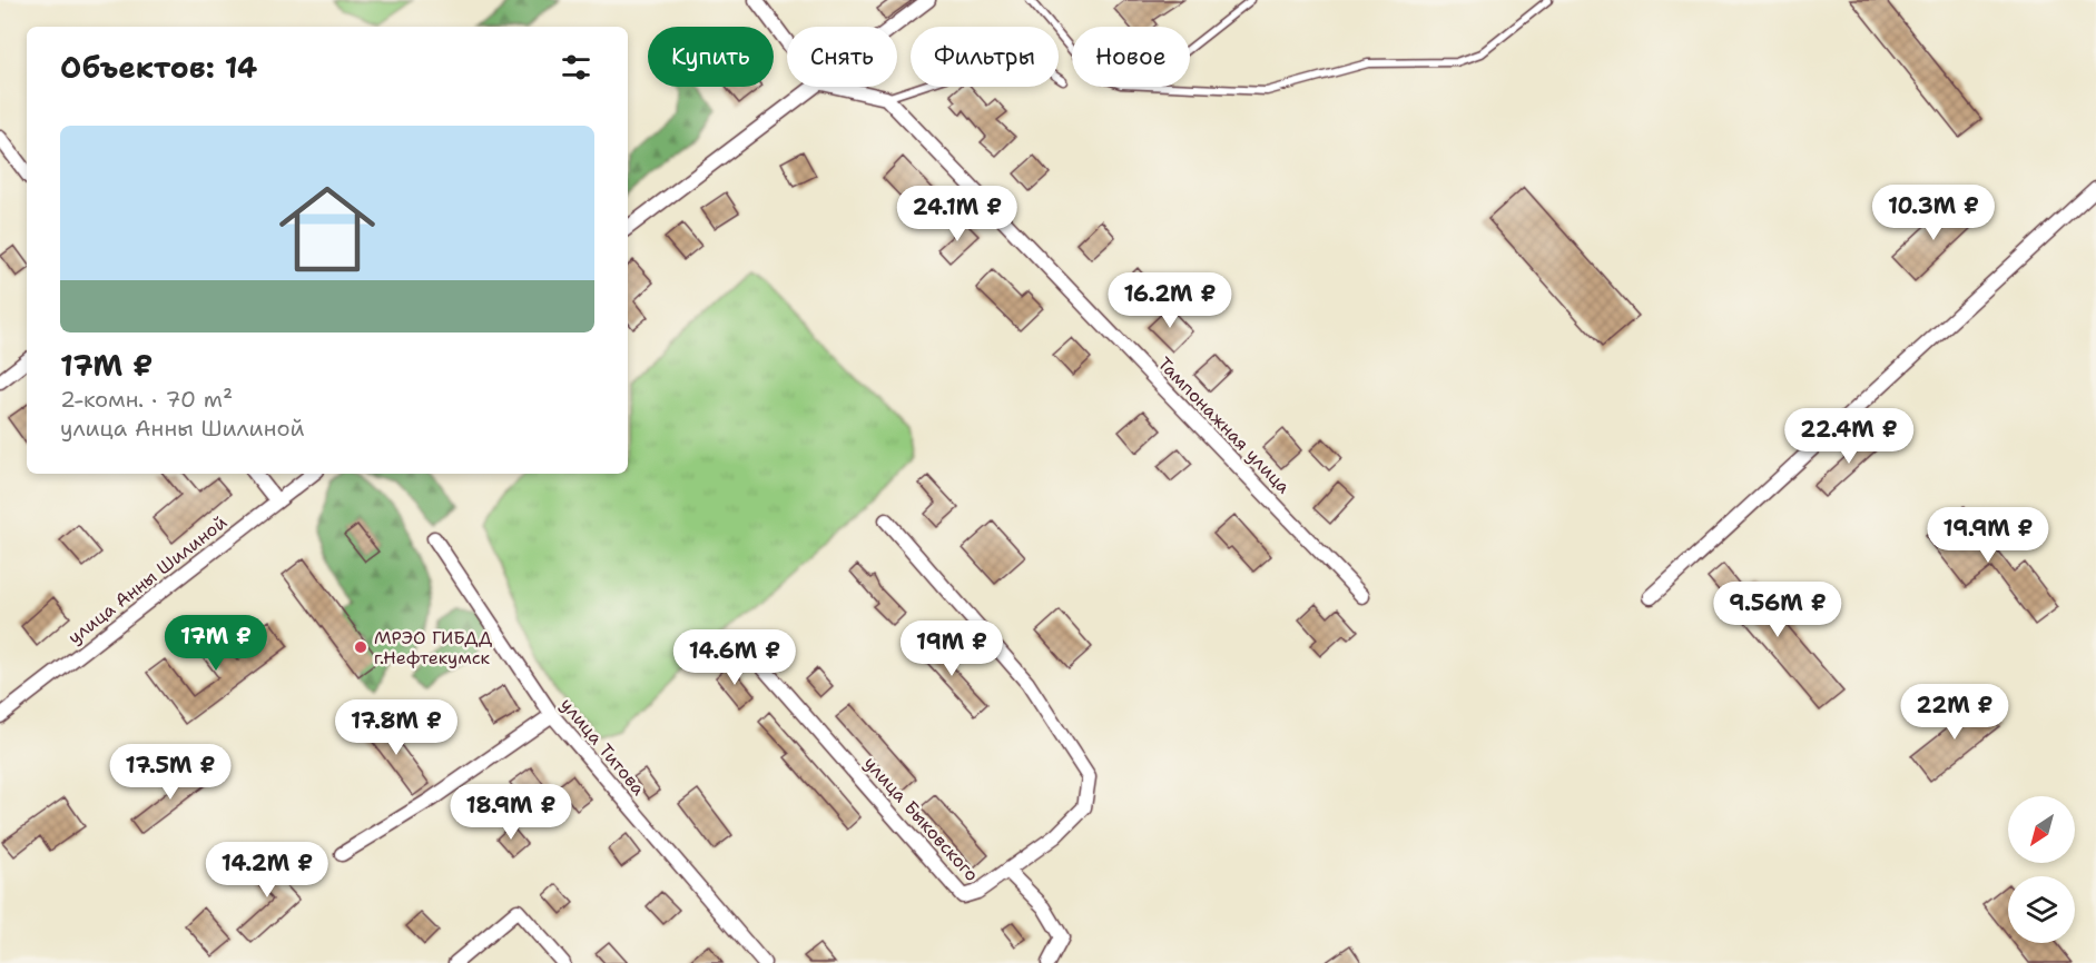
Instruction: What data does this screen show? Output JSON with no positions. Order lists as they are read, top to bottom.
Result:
{
  "streets": {
    "street": [
      "Тампонажная улица",
      "улица Анны Шилиной",
      "улица Титова",
      "улица Быковского"
    ]
  },
  "places": ["МРЭО ГИБДД г.Нефтекумск"],
  "north": "bottom left",
  "page": {
    "chip": [
      "Купить",
      "Снять",
      "Фильтры",
      "Новое"
    ],
    "heading": "Объектов: 14",
    "list": [
      {
        "name": "17M ₽",
        "note": "2-комн. · 70 m² · улица Анны Шилиной"
      }
    ],
    "price": [
      "10.3M ₽",
      "24.1M ₽",
      "16.2M ₽",
      "22.4M ₽",
      "19.9M ₽",
      "9.56M ₽",
      "17M ₽",
      "19M ₽",
      "14.6M ₽",
      "22M ₽",
      "17.8M ₽",
      "17.5M ₽",
      "18.9M ₽",
      "14.2M ₽"
    ]
  }
}
